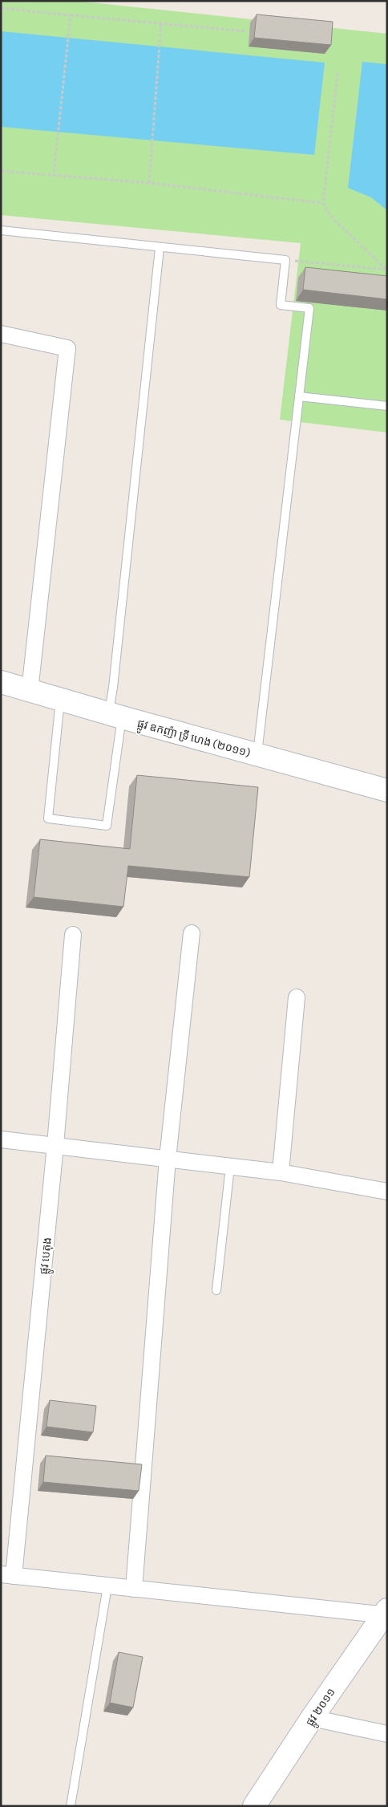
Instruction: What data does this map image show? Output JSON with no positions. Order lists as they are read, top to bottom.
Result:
{
  "streets": {
    "main road": ["ផ្លូវ ឧកញ៉ា ទ្រី ហេង (២០១១)", "ផ្លូវ ២០១១"],
    "street": ["ផ្លូវ បេតុង"]
  }
}
